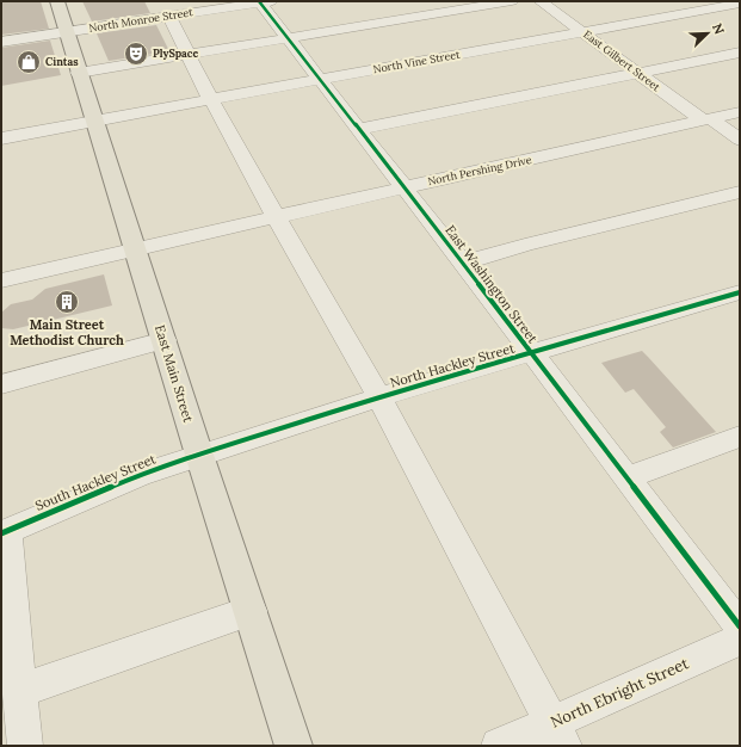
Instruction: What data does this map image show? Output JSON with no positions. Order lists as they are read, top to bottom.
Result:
{
  "streets": {
    "main road": ["East Main Street"],
    "street": [
      "North Monroe Street",
      "East Gilbert Street",
      "North Vine Street",
      "North Pershing Drive",
      "East Washington Street",
      "North Hackley Street",
      "South Hackley Street",
      "North Ebright Street"
    ]
  },
  "crossings": [
    ["North Monroe Street", "East Washington Street"],
    ["North Monroe Street", "East Main Street"],
    ["East Gilbert Street", "North Vine Street"],
    ["East Gilbert Street", "North Pershing Drive"],
    ["North Vine Street", "East Washington Street"],
    ["North Vine Street", "East Main Street"],
    ["North Pershing Drive", "East Washington Street"],
    ["North Pershing Drive", "East Main Street"],
    ["East Washington Street", "North Hackley Street"],
    ["North Hackley Street", "East Main Street"],
    ["North Hackley Street", "South Hackley Street"],
    ["East Main Street", "South Hackley Street"]
  ],
  "places": {
    "theatre": ["PlySpace"],
    "shop": ["Cintas"],
    "building": ["Main Street Methodist Church"]
  },
  "north": "top right"
}
